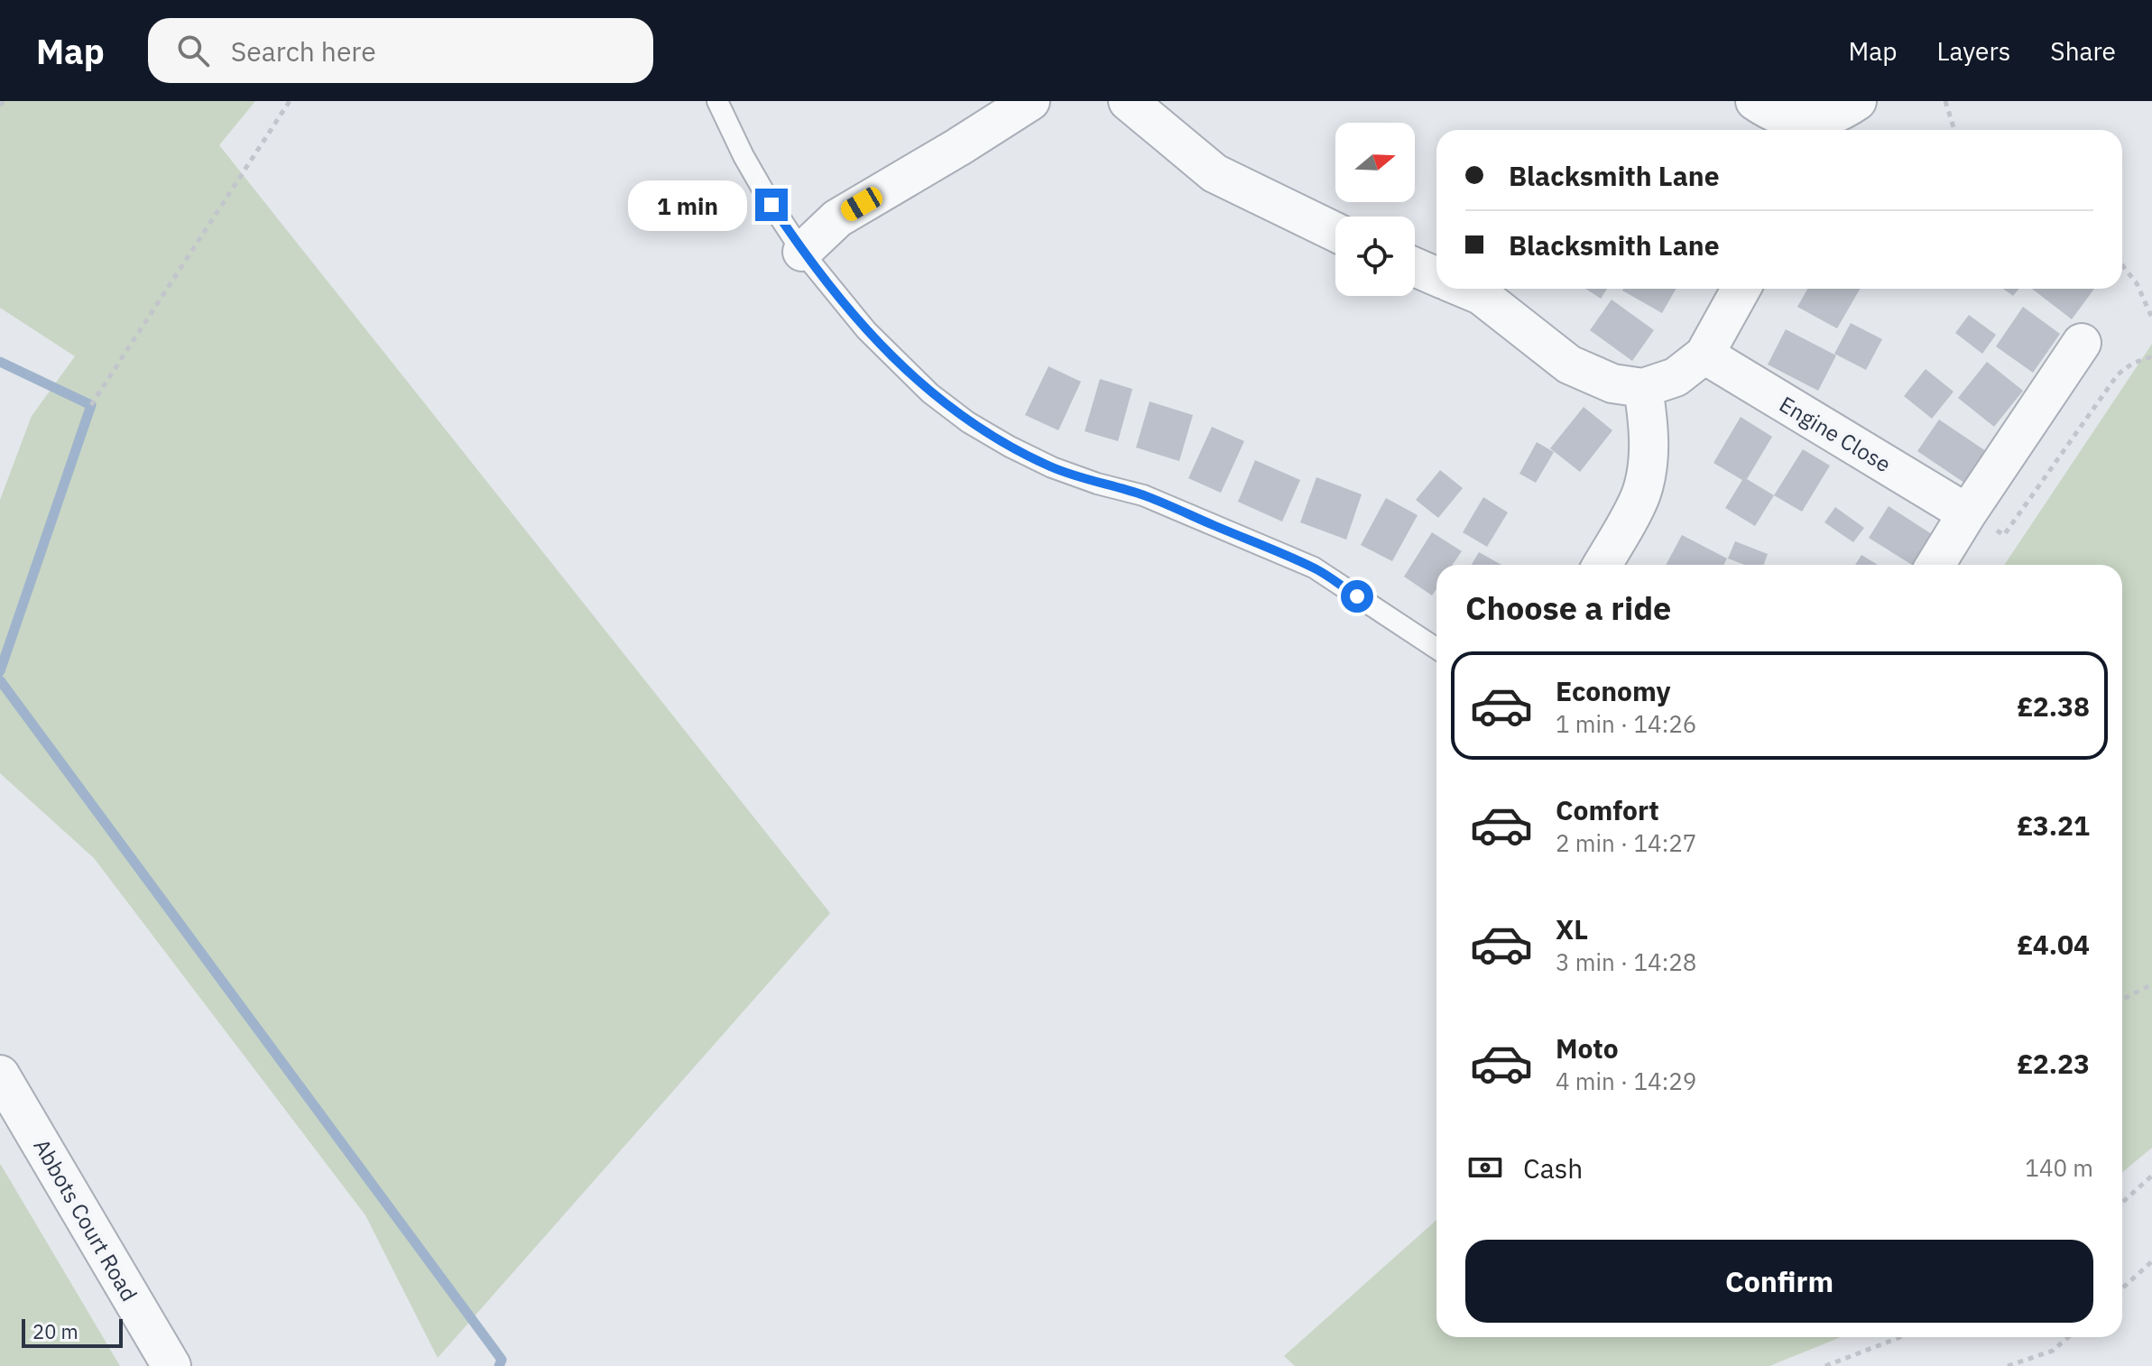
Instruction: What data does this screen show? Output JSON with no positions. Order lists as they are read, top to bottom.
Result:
{
  "streets": {
    "street": ["Engine Close", "Abbots Court Road"]
  },
  "scale_bar": "20 m",
  "north": "right",
  "page": {
    "header": "Map",
    "search": "Search here",
    "nav": ["Map", "Layers", "Share"],
    "banner": ["Blacksmith Lane", "Blacksmith Lane"],
    "bubble": "1 min",
    "heading": "Choose a ride",
    "list": [
      {
        "name": "Economy",
        "note": "1 min · 14:26",
        "value": "£2.38"
      },
      {
        "name": "Comfort",
        "note": "2 min · 14:27",
        "value": "£3.21"
      },
      {
        "name": "XL",
        "note": "3 min · 14:28",
        "value": "£4.04"
      },
      {
        "name": "Moto",
        "note": "4 min · 14:29",
        "value": "£2.23"
      }
    ],
    "pay": ["Cash", "140 m"],
    "buttons": "Confirm",
    "scale": "20 m"
  }
}
